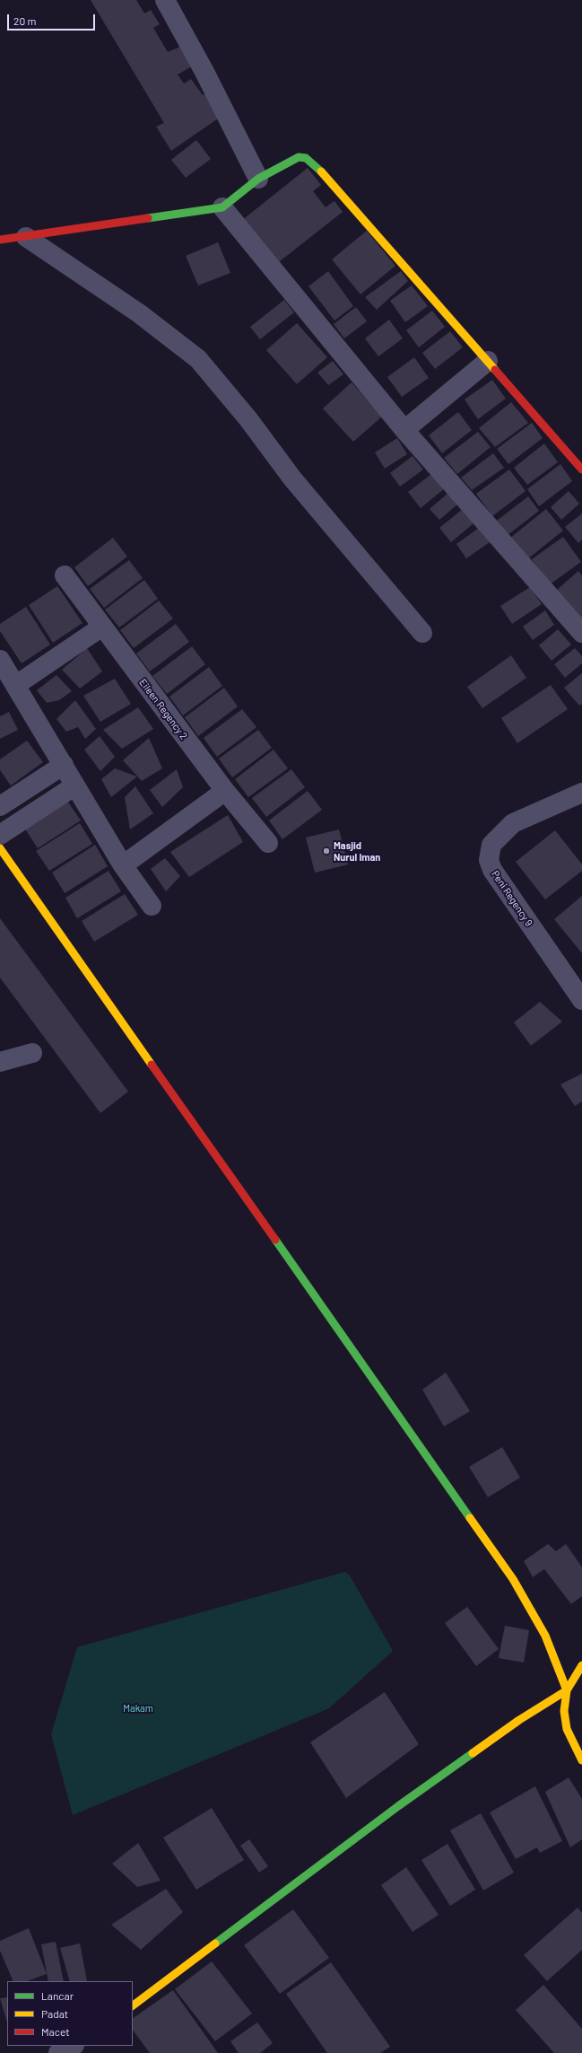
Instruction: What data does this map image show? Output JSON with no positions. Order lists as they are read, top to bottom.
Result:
{
  "streets": {
    "street": ["Eileen Regency 2", "Peni Regency 9"]
  },
  "parks": ["Makam"],
  "places": ["Masjid Nurul Iman"],
  "legend": ["Lancar", "Padat", "Macet"],
  "scale_bar": "20 m"
}
